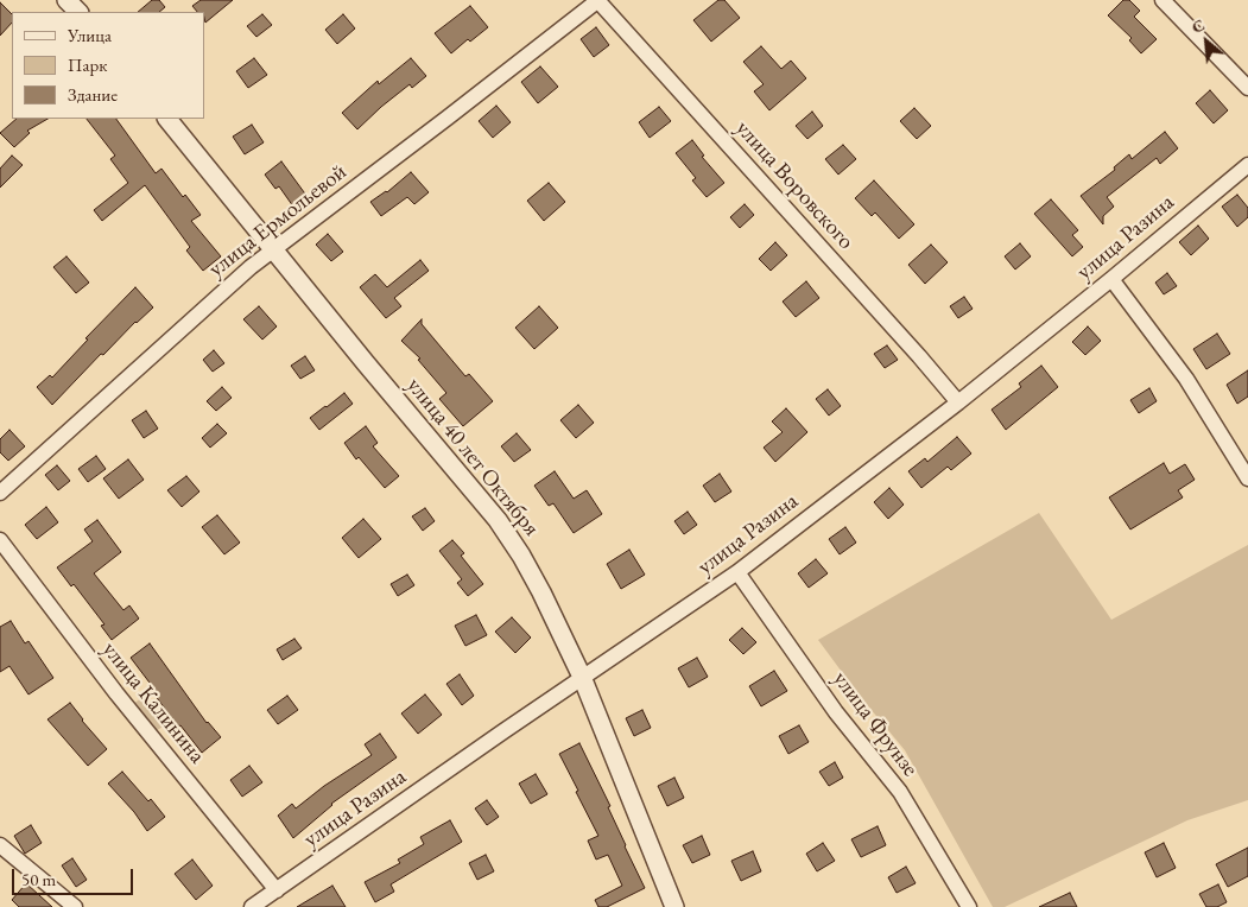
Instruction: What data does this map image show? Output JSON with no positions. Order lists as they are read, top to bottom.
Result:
{
  "streets": {
    "street": [
      "улица Воровского",
      "улица Ермольевой",
      "улица Разина",
      "улица 40 лет Октября",
      "улица Калинина",
      "улица Фрунзе"
    ]
  },
  "crossings": [
    ["улица Воровского", "улица Ермольевой"],
    ["улица Воровского", "улица Разина"],
    ["улица Ермольевой", "улица 40 лет Октября"],
    ["улица Разина", "улица 40 лет Октября"],
    ["улица Разина", "улица Калинина"],
    ["улица Разина", "улица Фрунзе"]
  ],
  "legend": ["Улица", "Парк", "Здание"],
  "scale_bar": "50 m",
  "north": "top left"
}
